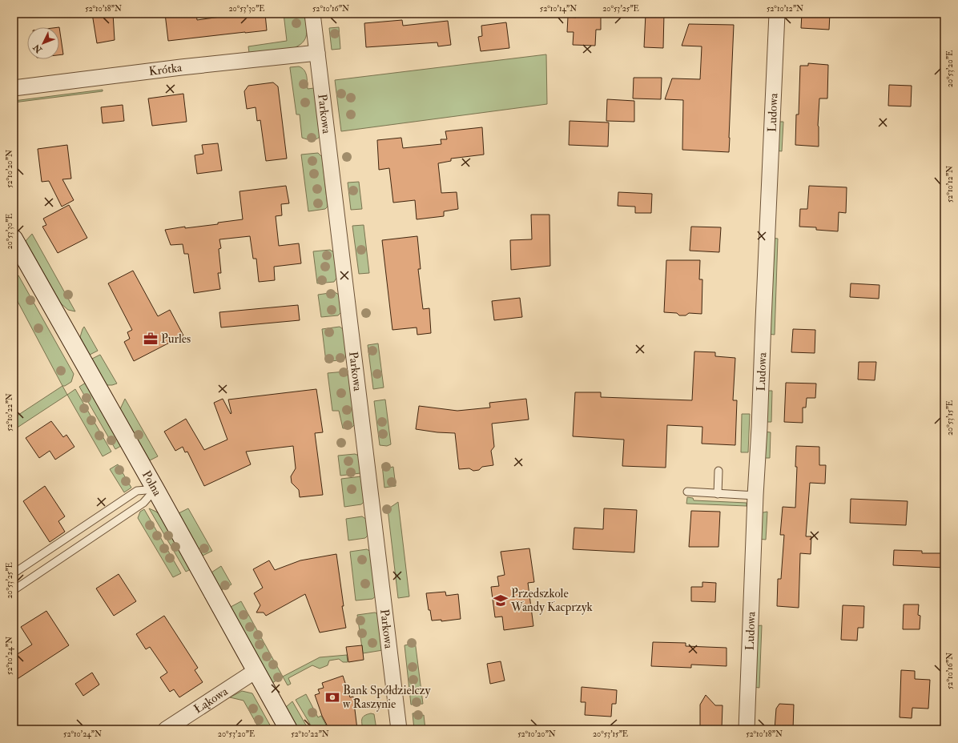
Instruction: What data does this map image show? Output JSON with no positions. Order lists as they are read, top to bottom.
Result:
{
  "streets": {
    "street": [
      "Krótka",
      "Ludowa",
      "Parkowa",
      "Polna",
      "Łąkowa"
    ]
  },
  "crossings": [
    ["Krótka", "Parkowa"],
    ["Polna", "Łąkowa"]
  ],
  "places": {
    "office": ["Purles"],
    "school or university": ["Przedszkole Wandy Kacprzyk"],
    "bank": ["Bank Spółdzielczy w Raszynie"]
  },
  "north": "bottom left",
  "coordinates": [
    "52°10'18\"N",
    "20°53'30\"E",
    "52°10'16\"N",
    "52°10'14\"N",
    "20°53'25\"E",
    "52°10'12\"N",
    "20°53'20\"E",
    "52°10'20\"N",
    "52°10'22\"N",
    "20°53'15\"E",
    "52°10'24\"N"
  ]
}
